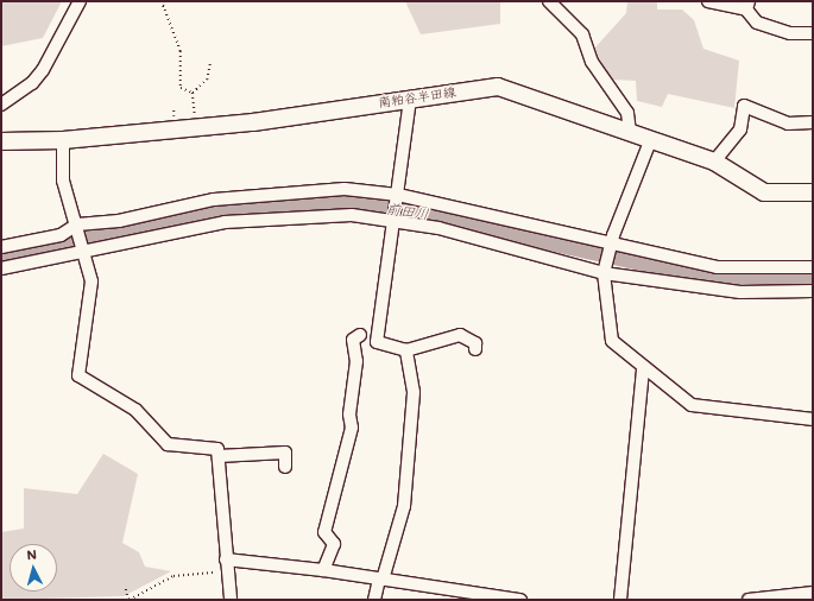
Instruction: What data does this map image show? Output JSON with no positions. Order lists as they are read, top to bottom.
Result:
{
  "streets": {
    "main road": ["南粕谷半田線"]
  },
  "water": ["前田川"],
  "north": "top"
}
